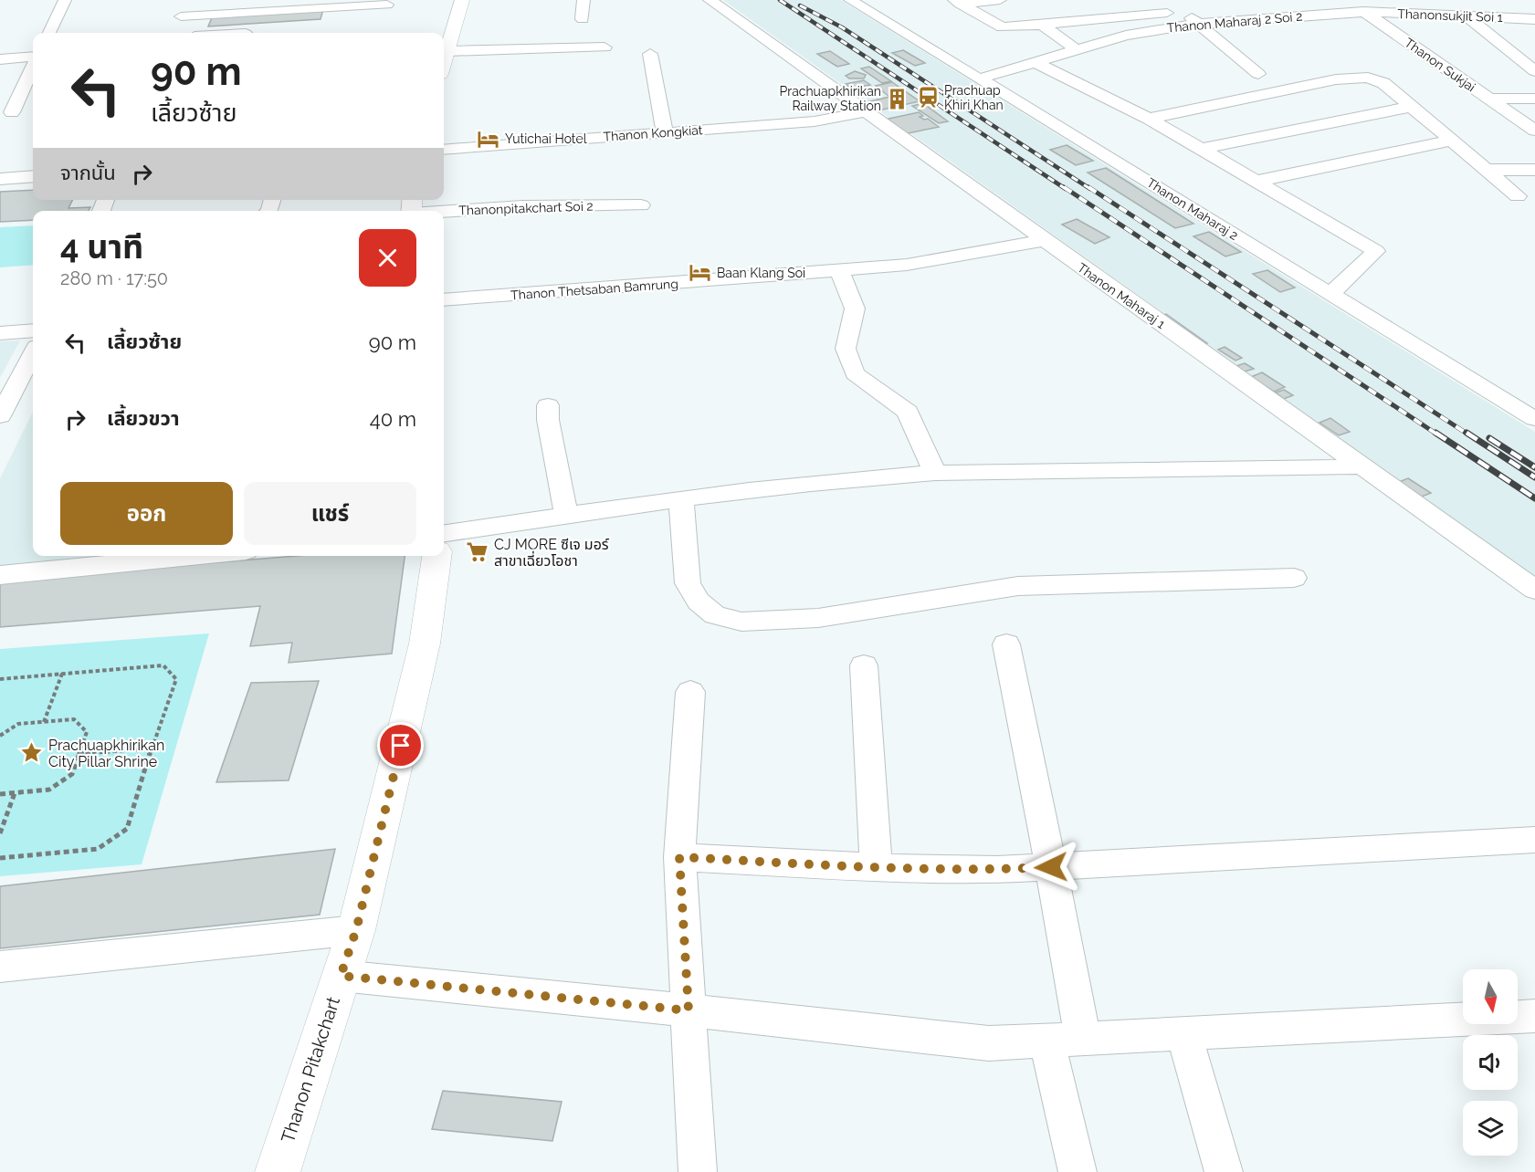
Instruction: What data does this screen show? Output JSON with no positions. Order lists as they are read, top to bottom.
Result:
{
  "streets": {
    "main road": ["Thanon Pitakchart"],
    "street": [
      "Thanonsukjit Soi 1",
      "Thanon Maharaj 2 Soi 2",
      "Thanon Sukjai",
      "Thanon Kongkiat",
      "Thanonpitakchart Soi 2",
      "Thanon Maharaj 2",
      "Thanon Thetsaban Bamrung",
      "Thanon Maharaj 1"
    ]
  },
  "crossings": [
    ["Thanonsukjit Soi 1", "Thanon Maharaj 2 Soi 2"],
    ["Thanonsukjit Soi 1", "Thanon Sukjai"],
    ["Thanon Maharaj 2 Soi 2", "Thanon Sukjai"],
    ["Thanon Maharaj 2 Soi 2", "Thanon Maharaj 2"],
    ["Thanon Kongkiat", "Thanon Maharaj 1"],
    ["Thanon Thetsaban Bamrung", "Thanon Maharaj 1"]
  ],
  "places": {
    "station": ["Prachuap Khiri Khan"],
    "building": ["Prachuapkhirikan Railway Station"],
    "hotel": ["Yutichai Hotel", "Baan Klang Soi"],
    "supermarket": ["CJ MORE ซีเจ มอร์ สาขาเฉี่ยวโอชา"],
    "place": ["Prachuapkhirikan City Pillar Shrine"]
  },
  "north": "bottom",
  "page": {
    "turn": ["90 m", "เลี้ยวซ้าย"],
    "then": "จากนั้น",
    "heading": ["4 นาที", "280 m · 17:50"],
    "list": [
      {
        "name": "เลี้ยวซ้าย",
        "value": "90 m"
      },
      {
        "name": "เลี้ยวขวา",
        "value": "40 m"
      }
    ],
    "buttons": ["ออก", "แชร์"]
  }
}
